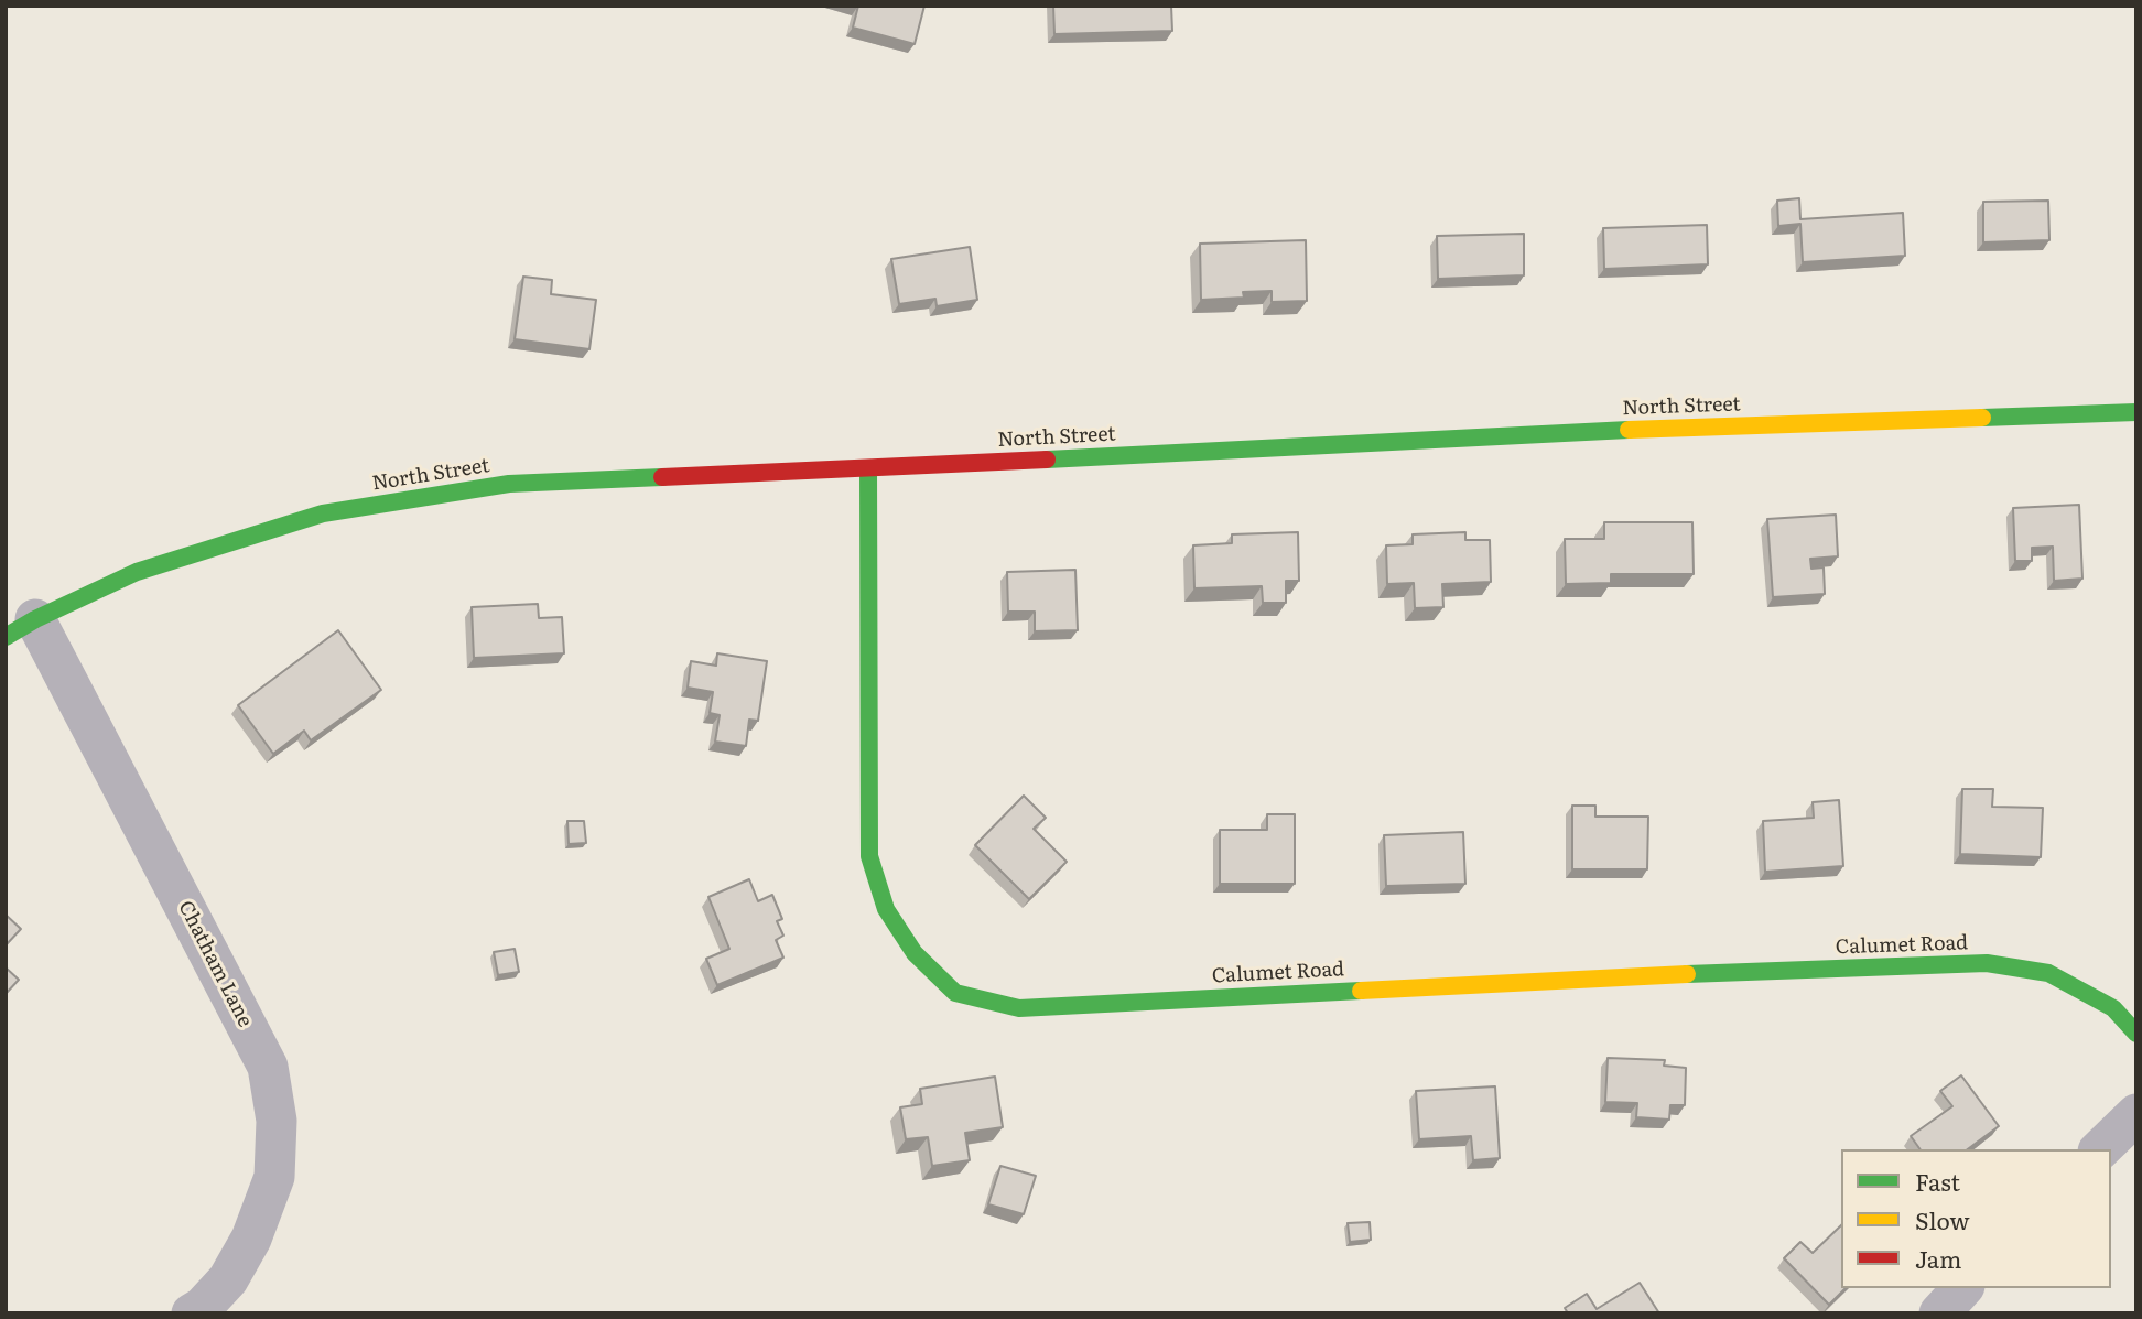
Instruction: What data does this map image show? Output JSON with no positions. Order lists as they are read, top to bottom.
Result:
{
  "streets": {
    "street": ["North Street", "Calumet Road", "Chatham Lane"]
  },
  "crossings": [
    ["North Street", "Calumet Road"],
    ["North Street", "Chatham Lane"]
  ],
  "legend": ["Fast", "Slow", "Jam"]
}
